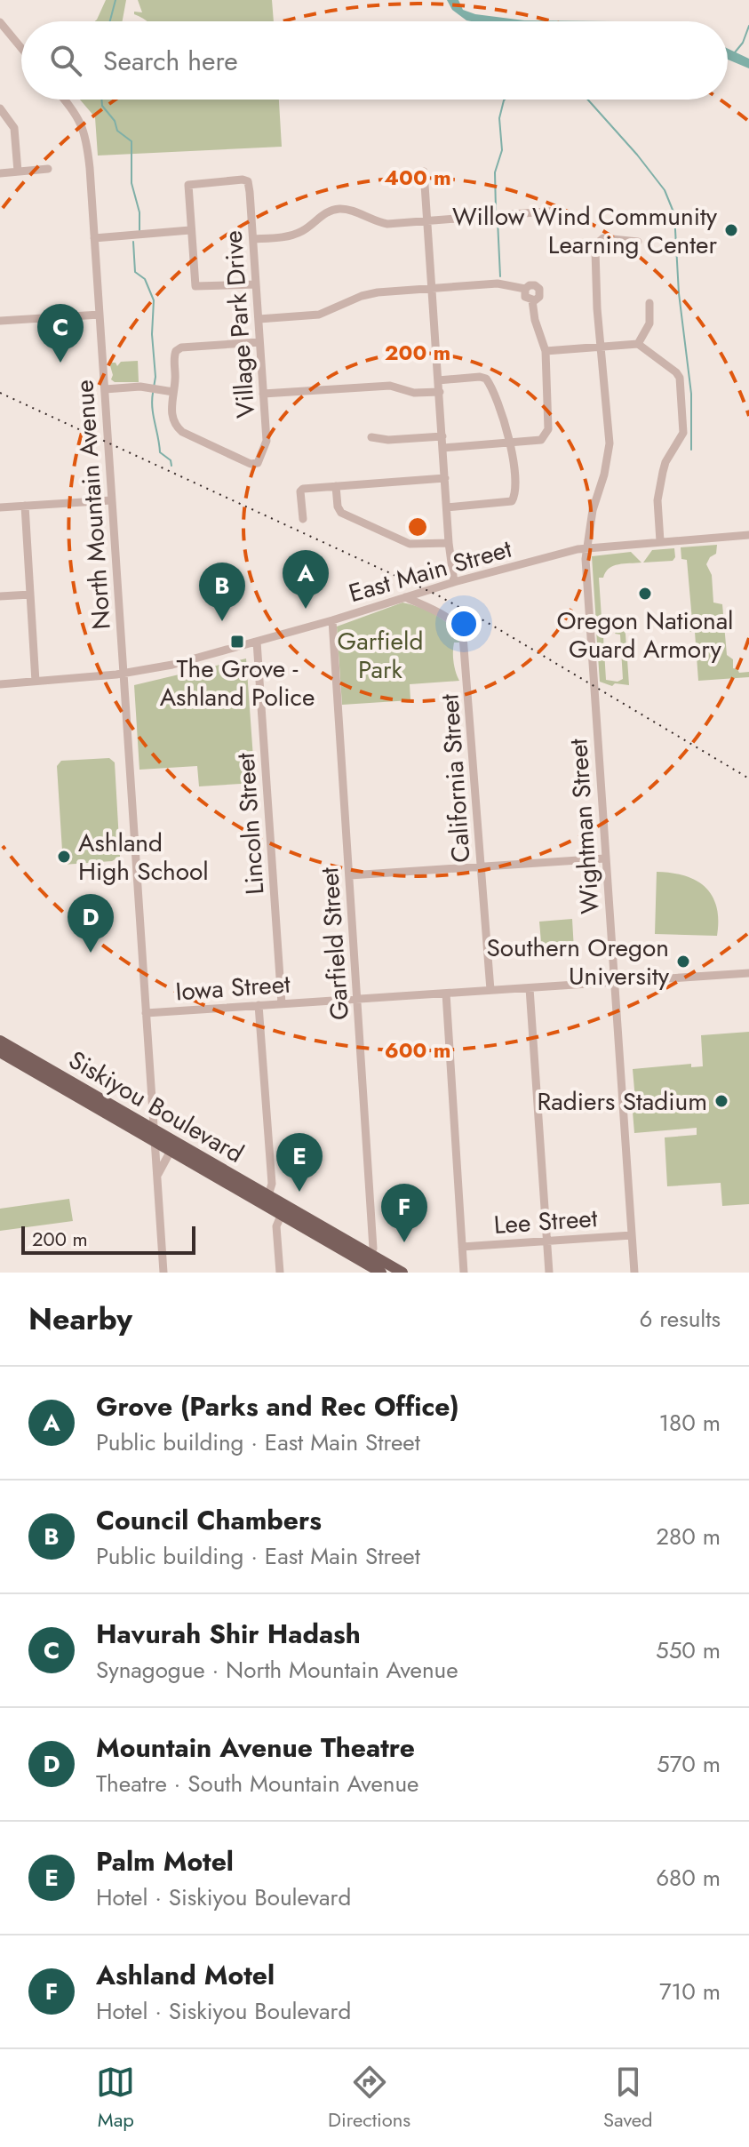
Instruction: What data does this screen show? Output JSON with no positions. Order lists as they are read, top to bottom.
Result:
{
  "streets": {
    "main road": ["Siskiyou Boulevard"],
    "street": [
      "Village Park Drive",
      "North Mountain Avenue",
      "East Main Street",
      "California Street",
      "Lincoln Street",
      "Wightman Street",
      "Garfield Street",
      "Iowa Street",
      "Lee Street"
    ]
  },
  "crossings": [
    ["North Mountain Avenue", "East Main Street"],
    ["North Mountain Avenue", "Iowa Street"],
    ["North Mountain Avenue", "Siskiyou Boulevard"],
    ["East Main Street", "California Street"],
    ["East Main Street", "Lincoln Street"],
    ["East Main Street", "Wightman Street"],
    ["East Main Street", "Garfield Street"],
    ["California Street", "Iowa Street"],
    ["Lincoln Street", "Iowa Street"],
    ["Wightman Street", "Iowa Street"],
    ["Wightman Street", "Lee Street"],
    ["Garfield Street", "Iowa Street"],
    ["Garfield Street", "Siskiyou Boulevard"]
  ],
  "parks": ["Garfield Park"],
  "places": {
    "other": [
      "Willow Wind Community Learning Center",
      "Oregon National Guard Armory",
      "Ashland High School",
      "Southern Oregon University",
      "Radiers Stadium"
    ],
    "transit": ["The Grove - Ashland Police"]
  },
  "scale_bar": "200 m",
  "page": {
    "search": "Search here",
    "pins": [
      "C",
      "A",
      "B",
      "D",
      "E",
      "F"
    ],
    "scale": "200 m",
    "heading": ["Nearby", "6 results"],
    "list": [
      {
        "mark": "A",
        "name": "Grove (Parks and Rec Office)",
        "note": "Public building · East Main Street",
        "value": "180 m"
      },
      {
        "mark": "B",
        "name": "Council Chambers",
        "note": "Public building · East Main Street",
        "value": "280 m"
      },
      {
        "mark": "C",
        "name": "Havurah Shir Hadash",
        "note": "Synagogue · North Mountain Avenue",
        "value": "550 m"
      },
      {
        "mark": "D",
        "name": "Mountain Avenue Theatre",
        "note": "Theatre · South Mountain Avenue",
        "value": "570 m"
      },
      {
        "mark": "E",
        "name": "Palm Motel",
        "note": "Hotel · Siskiyou Boulevard",
        "value": "680 m"
      },
      {
        "mark": "F",
        "name": "Ashland Motel",
        "note": "Hotel · Siskiyou Boulevard",
        "value": "710 m"
      }
    ],
    "nav": ["Map", "Directions", "Saved"]
  },
  "rings": ["400 m", "200 m", "600 m"]
}
